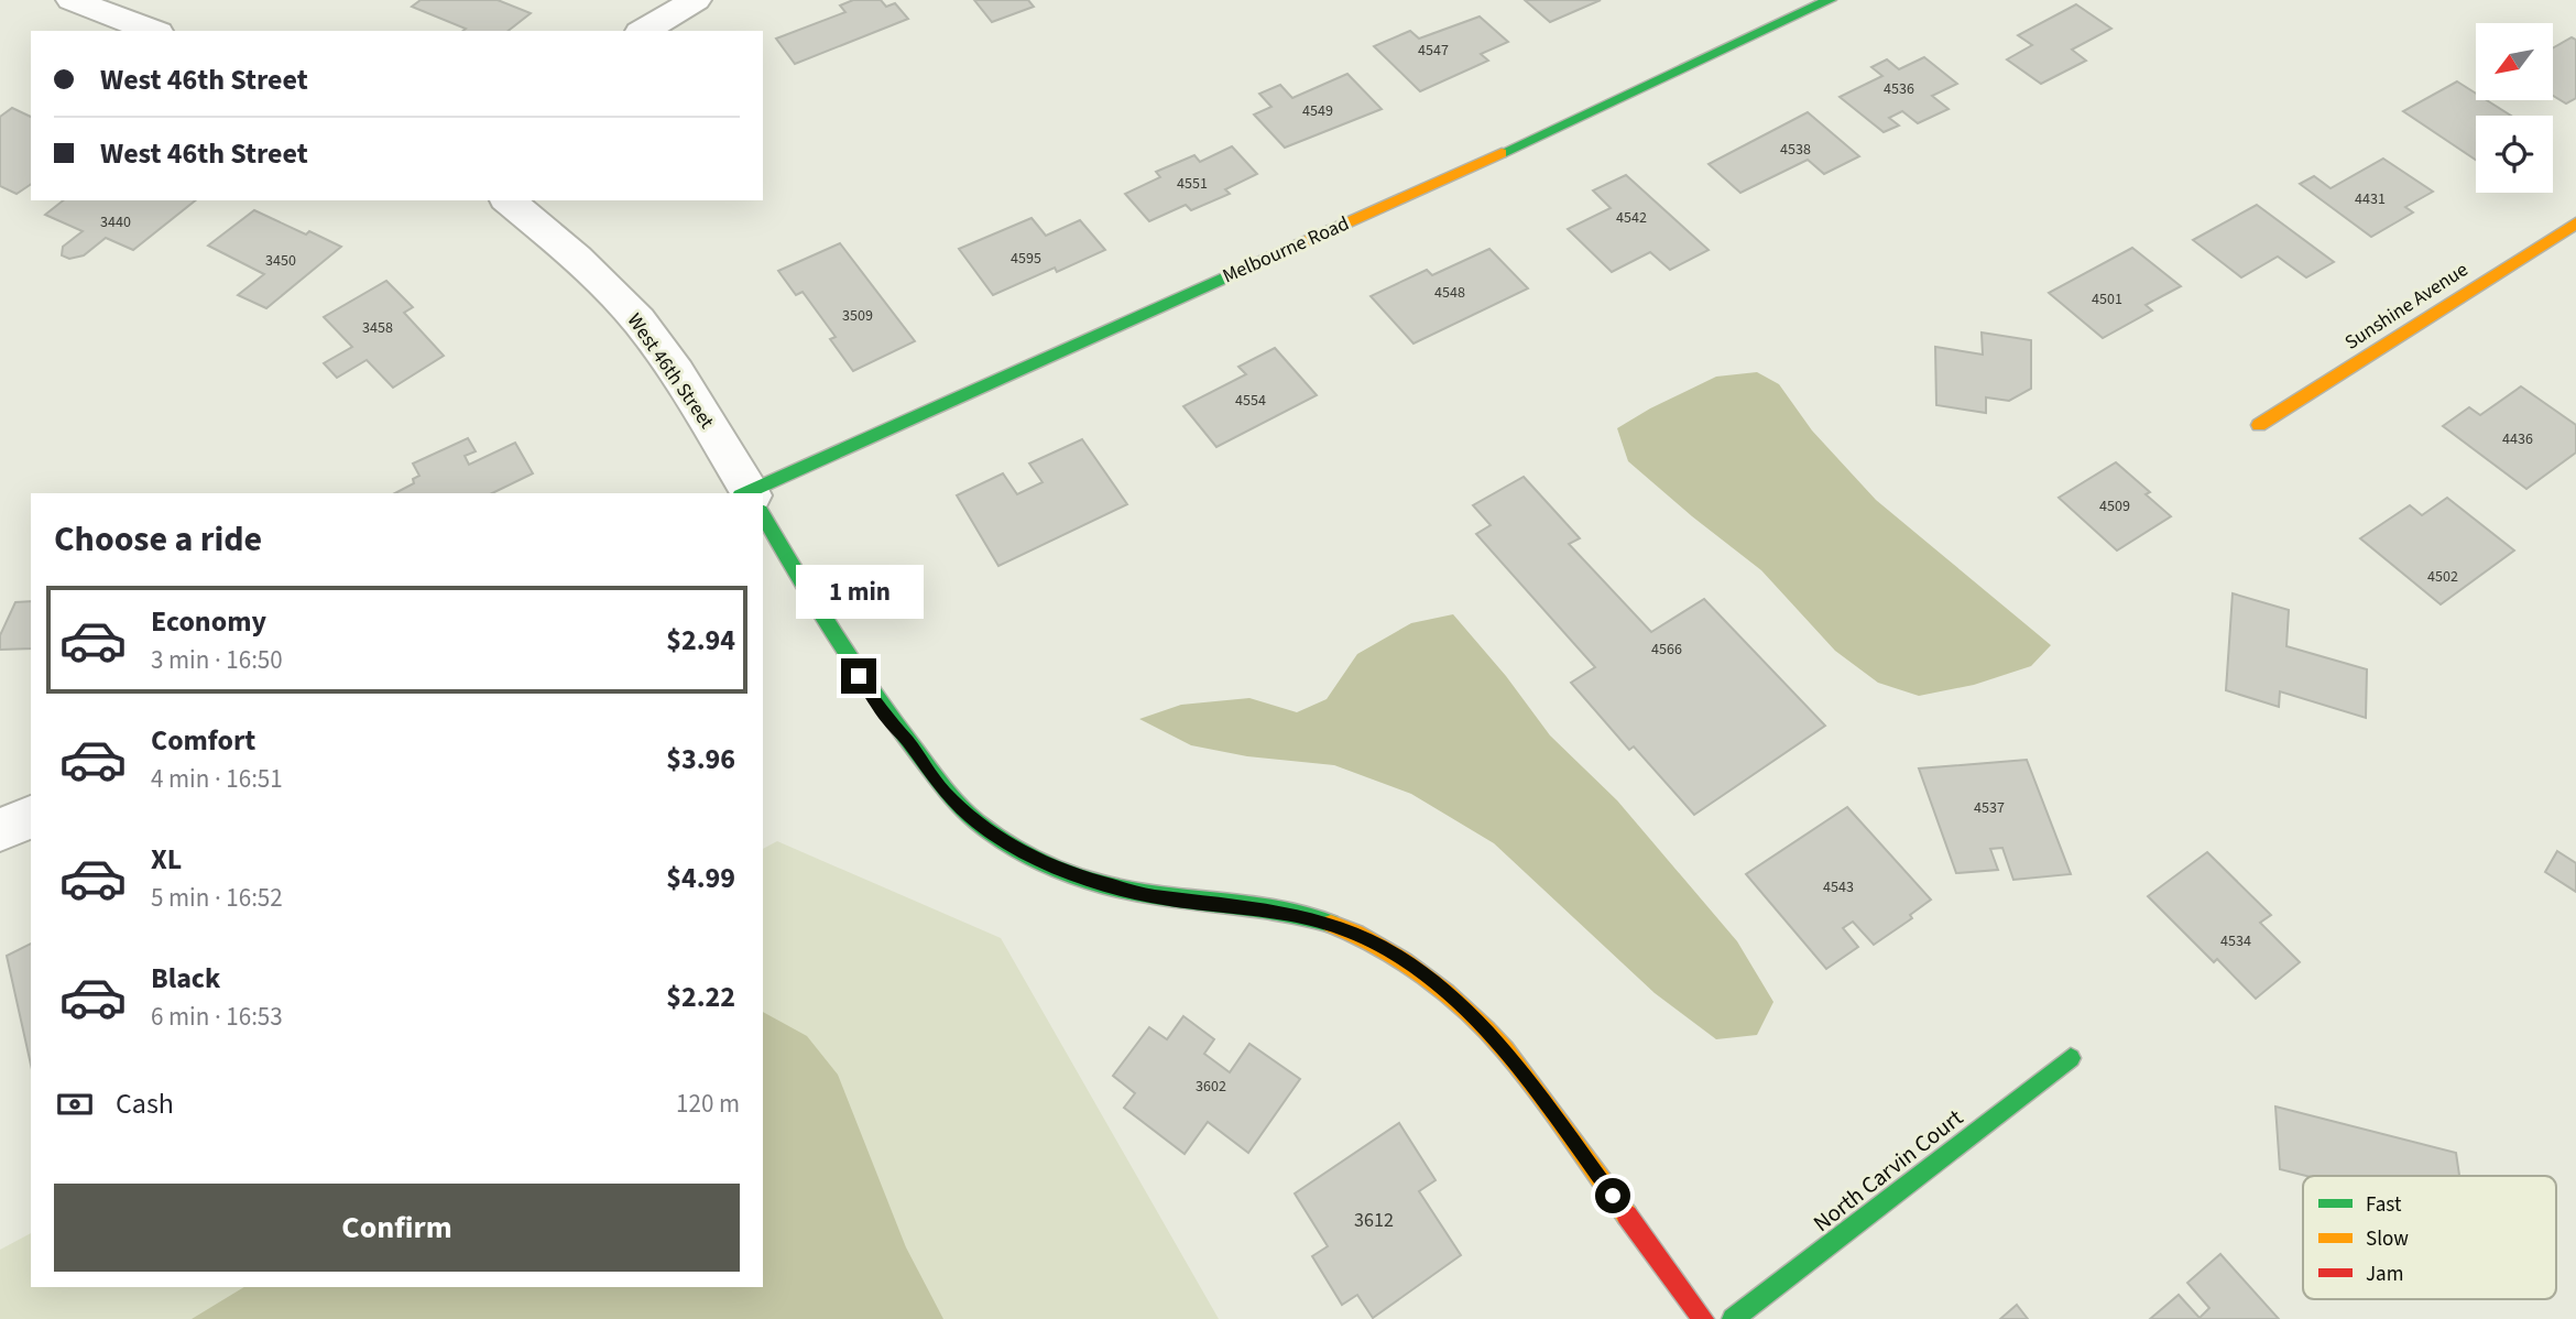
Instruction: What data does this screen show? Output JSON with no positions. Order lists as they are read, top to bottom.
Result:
{
  "streets": {
    "street": [
      "Melbourne Road",
      "Sunshine Avenue",
      "West 46th Street",
      "North Carvin Court"
    ]
  },
  "house_numbers": [
    "4547",
    "4536",
    "4549",
    "4538",
    "4551",
    "4431",
    "4542",
    "3440",
    "4595",
    "3450",
    "4548",
    "4501",
    "3509",
    "3458",
    "4554",
    "4436",
    "4509",
    "4502",
    "4566",
    "4537",
    "4543",
    "4534",
    "3602",
    "3612"
  ],
  "legend": ["Fast", "Slow", "Jam"],
  "north": "bottom left",
  "page": {
    "banner": ["West 46th Street", "West 46th Street"],
    "heading": "Choose a ride",
    "bubble": "1 min",
    "list": [
      {
        "name": "Economy",
        "note": "3 min · 16:50",
        "value": "$2.94"
      },
      {
        "name": "Comfort",
        "note": "4 min · 16:51",
        "value": "$3.96"
      },
      {
        "name": "XL",
        "note": "5 min · 16:52",
        "value": "$4.99"
      },
      {
        "name": "Black",
        "note": "6 min · 16:53",
        "value": "$2.22"
      }
    ],
    "pay": ["Cash", "120 m"],
    "buttons": "Confirm"
  }
}
